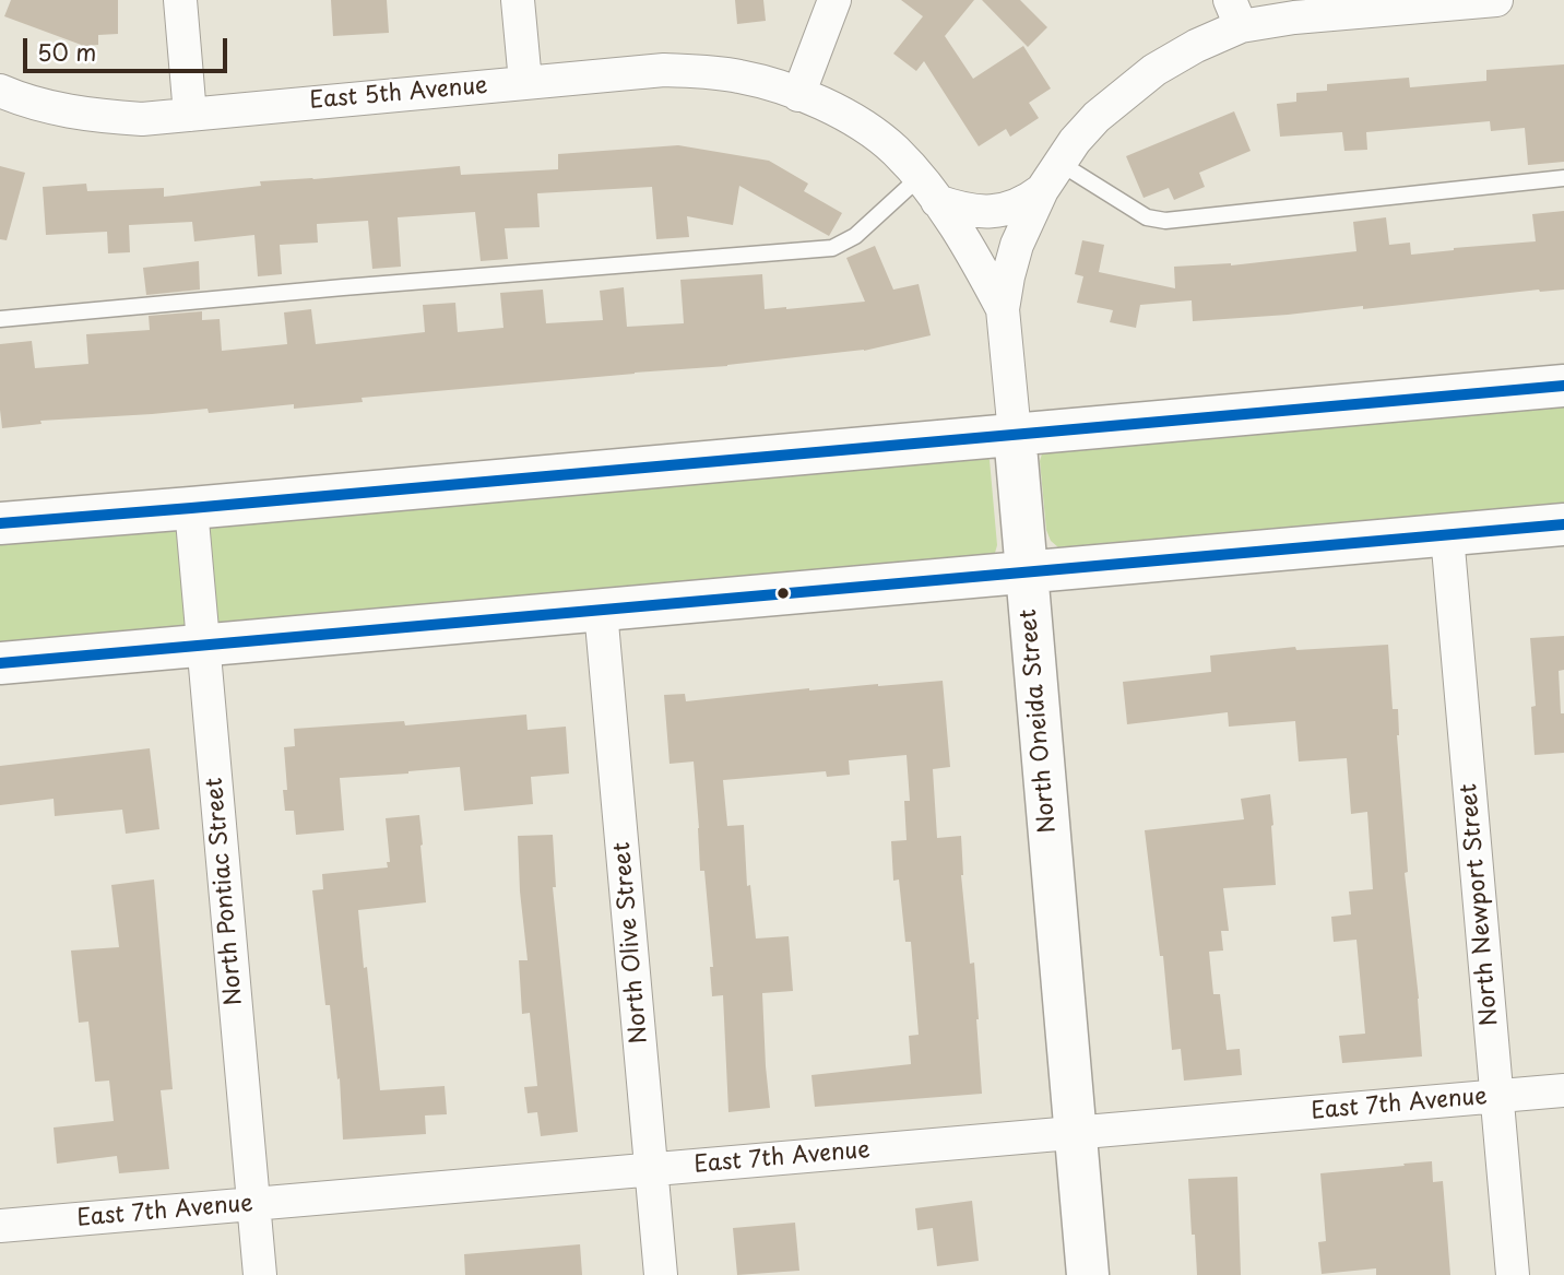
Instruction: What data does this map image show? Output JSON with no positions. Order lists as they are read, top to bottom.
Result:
{
  "streets": {
    "main road": ["North Oneida Street"],
    "street": [
      "East 5th Avenue",
      "North Pontiac Street",
      "North Newport Street",
      "North Olive Street",
      "East 7th Avenue"
    ]
  },
  "crossings": [
    ["East 5th Avenue", "North Oneida Street"],
    ["North Oneida Street", "East 7th Avenue"],
    ["North Pontiac Street", "East 7th Avenue"],
    ["North Newport Street", "East 7th Avenue"],
    ["North Olive Street", "East 7th Avenue"]
  ],
  "scale_bar": "50 m"
}
